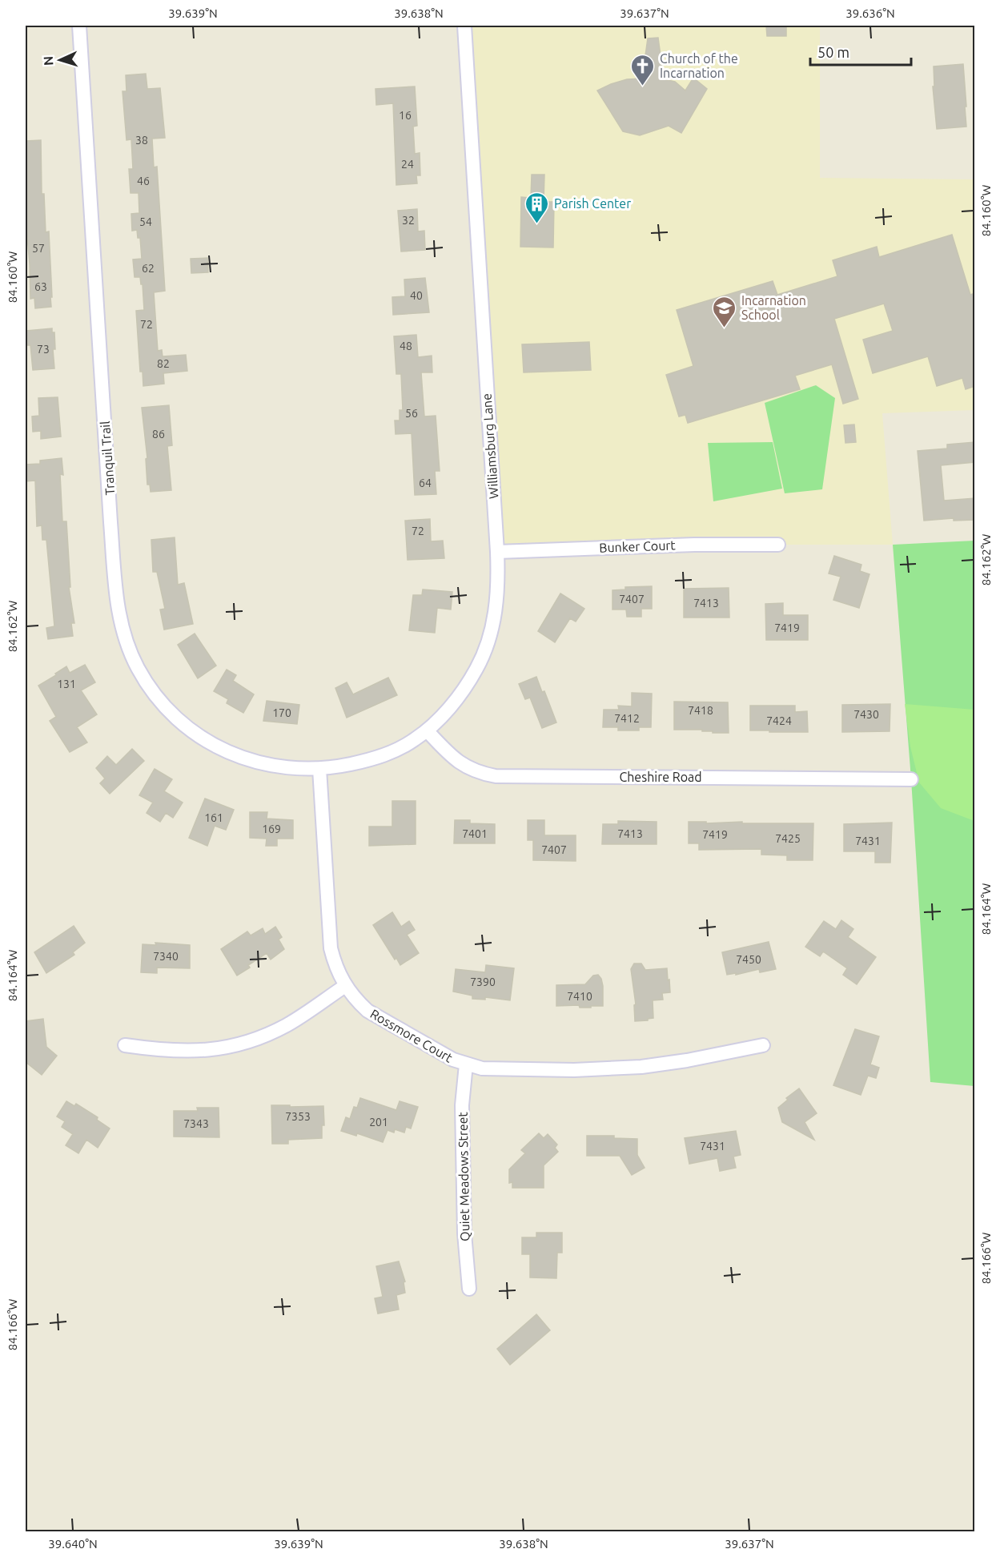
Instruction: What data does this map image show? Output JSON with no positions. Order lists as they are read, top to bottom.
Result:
{
  "streets": {
    "street": [
      "Williamsburg Lane",
      "Tranquil Trail",
      "Bunker Court",
      "Cheshire Road",
      "Rossmore Court",
      "Quiet Meadows Street"
    ]
  },
  "crossings": [
    ["Williamsburg Lane", "Tranquil Trail"],
    ["Williamsburg Lane", "Bunker Court"],
    ["Williamsburg Lane", "Cheshire Road"],
    ["Williamsburg Lane", "Rossmore Court"],
    ["Tranquil Trail", "Rossmore Court"],
    ["Rossmore Court", "Quiet Meadows Street"]
  ],
  "places": {
    "church": ["Church of the Incarnation"],
    "building": ["Parish Center"],
    "school or university": ["Incarnation School"]
  },
  "house_numbers": [
    "16",
    "38",
    "24",
    "46",
    "32",
    "54",
    "57",
    "62",
    "63",
    "40",
    "72",
    "48",
    "73",
    "82",
    "56",
    "86",
    "64",
    "72",
    "7407",
    "7413",
    "7419",
    "131",
    "7418",
    "170",
    "7430",
    "7412",
    "7424",
    "161",
    "169",
    "7401",
    "7413",
    "7419",
    "7425",
    "7431",
    "7407",
    "7340",
    "7450",
    "7390",
    "7410",
    "7353",
    "201",
    "7343",
    "7431"
  ],
  "scale_bar": "50 m",
  "north": "left",
  "coordinates": [
    "39.639°N",
    "39.638°N",
    "39.637°N",
    "39.636°N",
    "84.160°W",
    "84.162°W",
    "84.164°W",
    "84.166°W",
    "39.640°N"
  ]
}
